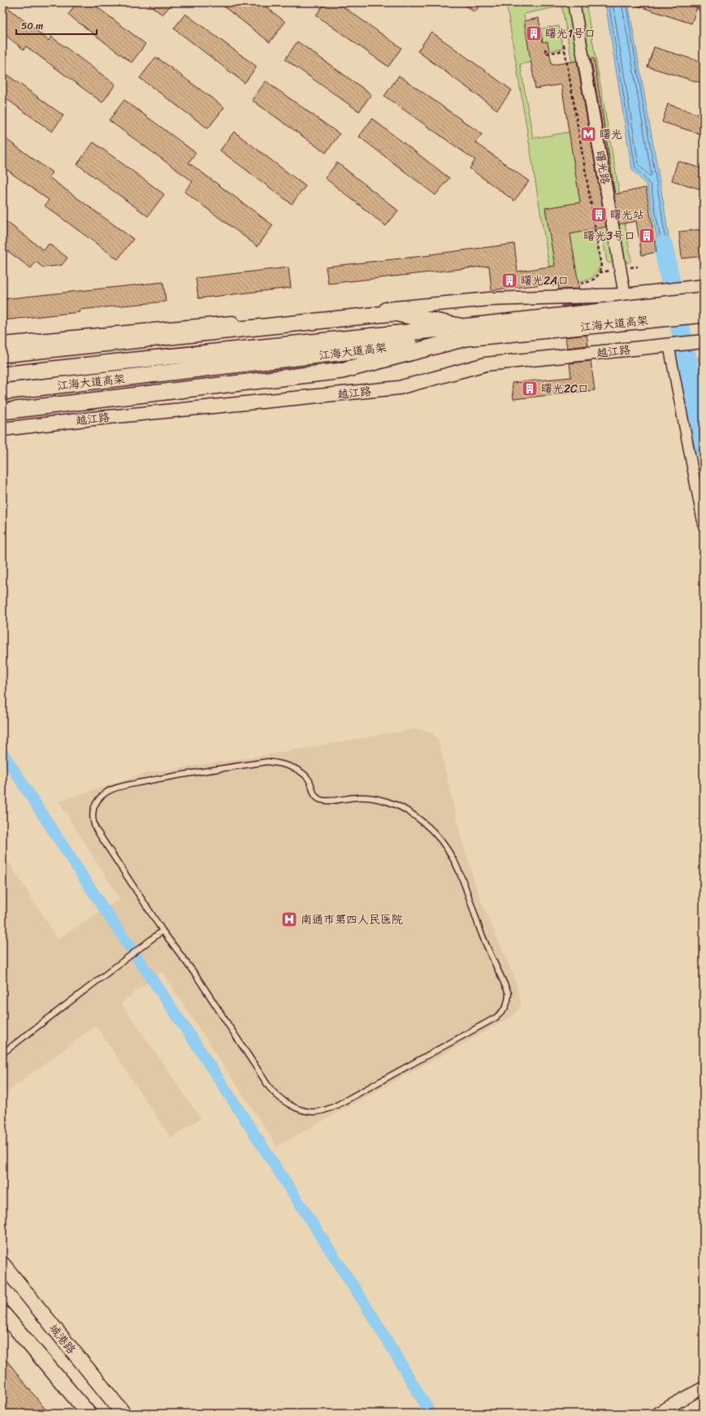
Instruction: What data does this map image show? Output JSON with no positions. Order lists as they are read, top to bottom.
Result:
{
  "streets": {
    "highway": ["江海大道高架"],
    "main road": ["越江路", "城港路"],
    "street": ["曙光路"]
  },
  "places": {
    "building": [
      "曙光1号口",
      "曙光站",
      "曙光3号口",
      "曙光2A口",
      "曙光2C口"
    ],
    "metro station": ["曙光"],
    "hospital": ["南通市第四人民医院"]
  },
  "scale_bar": "50 m"
}
